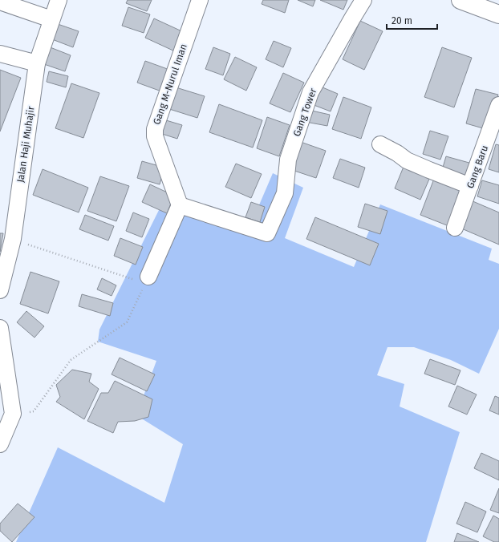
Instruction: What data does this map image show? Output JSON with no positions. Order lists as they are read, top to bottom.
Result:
{
  "streets": {
    "street": [
      "Gang M-Nurul Iman",
      "Gang Tower",
      "Jalan Haji Muhajir",
      "Gang Baru"
    ]
  },
  "crossings": [
    ["Gang M-Nurul Iman", "Gang Tower"]
  ],
  "scale_bar": "20 m"
}
